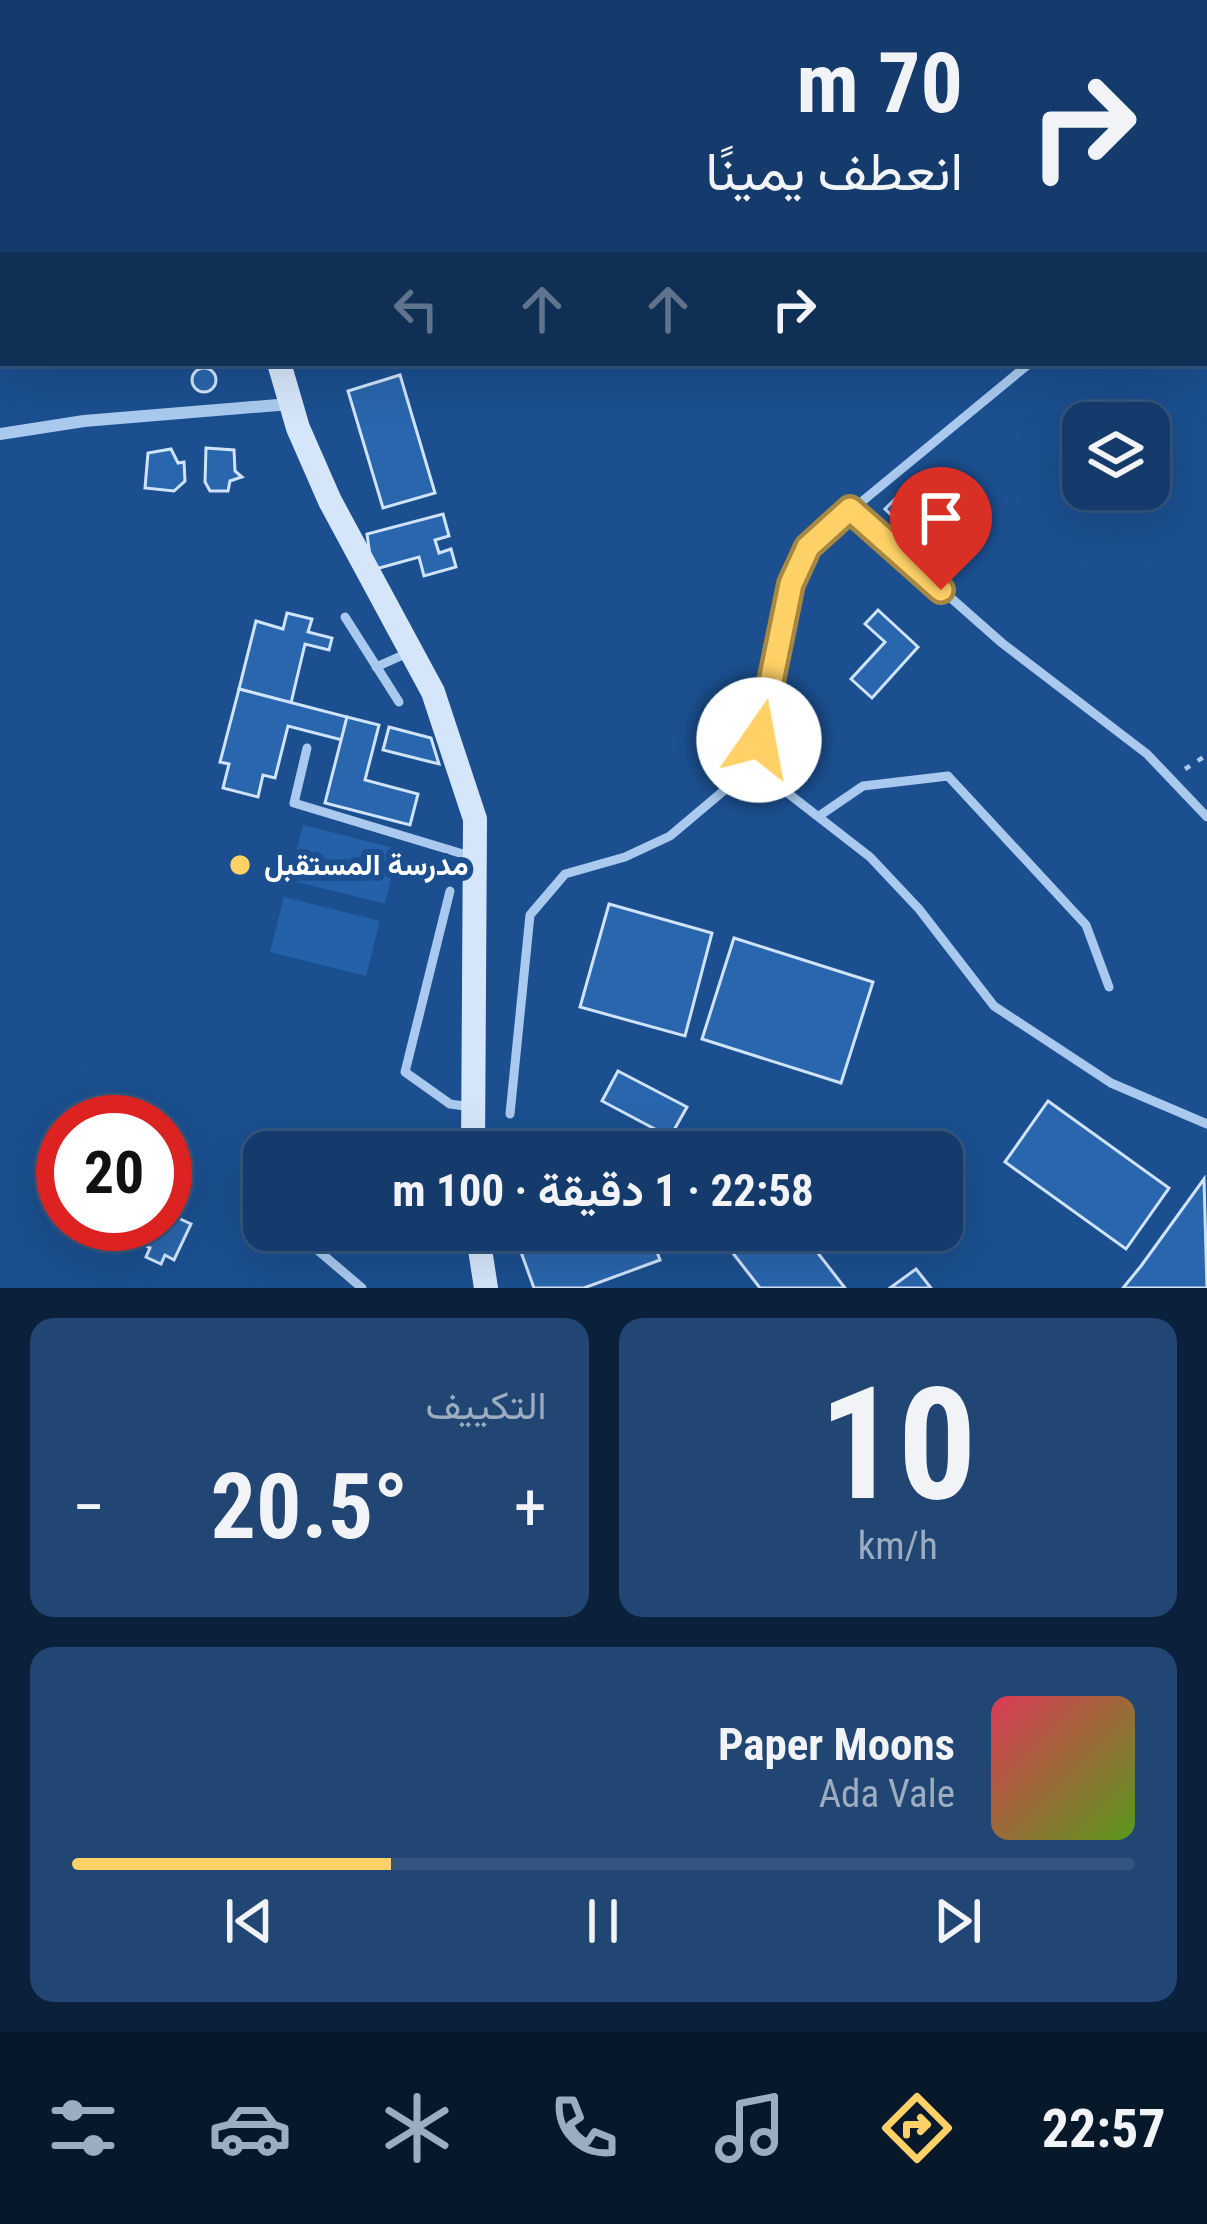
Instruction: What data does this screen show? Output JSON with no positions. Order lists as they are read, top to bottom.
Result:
{
  "places": ["مدرسة المستقبل"],
  "page": {
    "turn": ["70 m", "انعطف يمينًا"],
    "limit": "20",
    "trip": "22:58 · 1 دقيقة · 100 m",
    "tile": [
      ["10", "km/h"],
      "التكييف"
    ],
    "heat": ["−", "20.5°", "+"],
    "song": ["Paper Moons", "Ada Vale"],
    "tabs": "22:57"
  }
}
